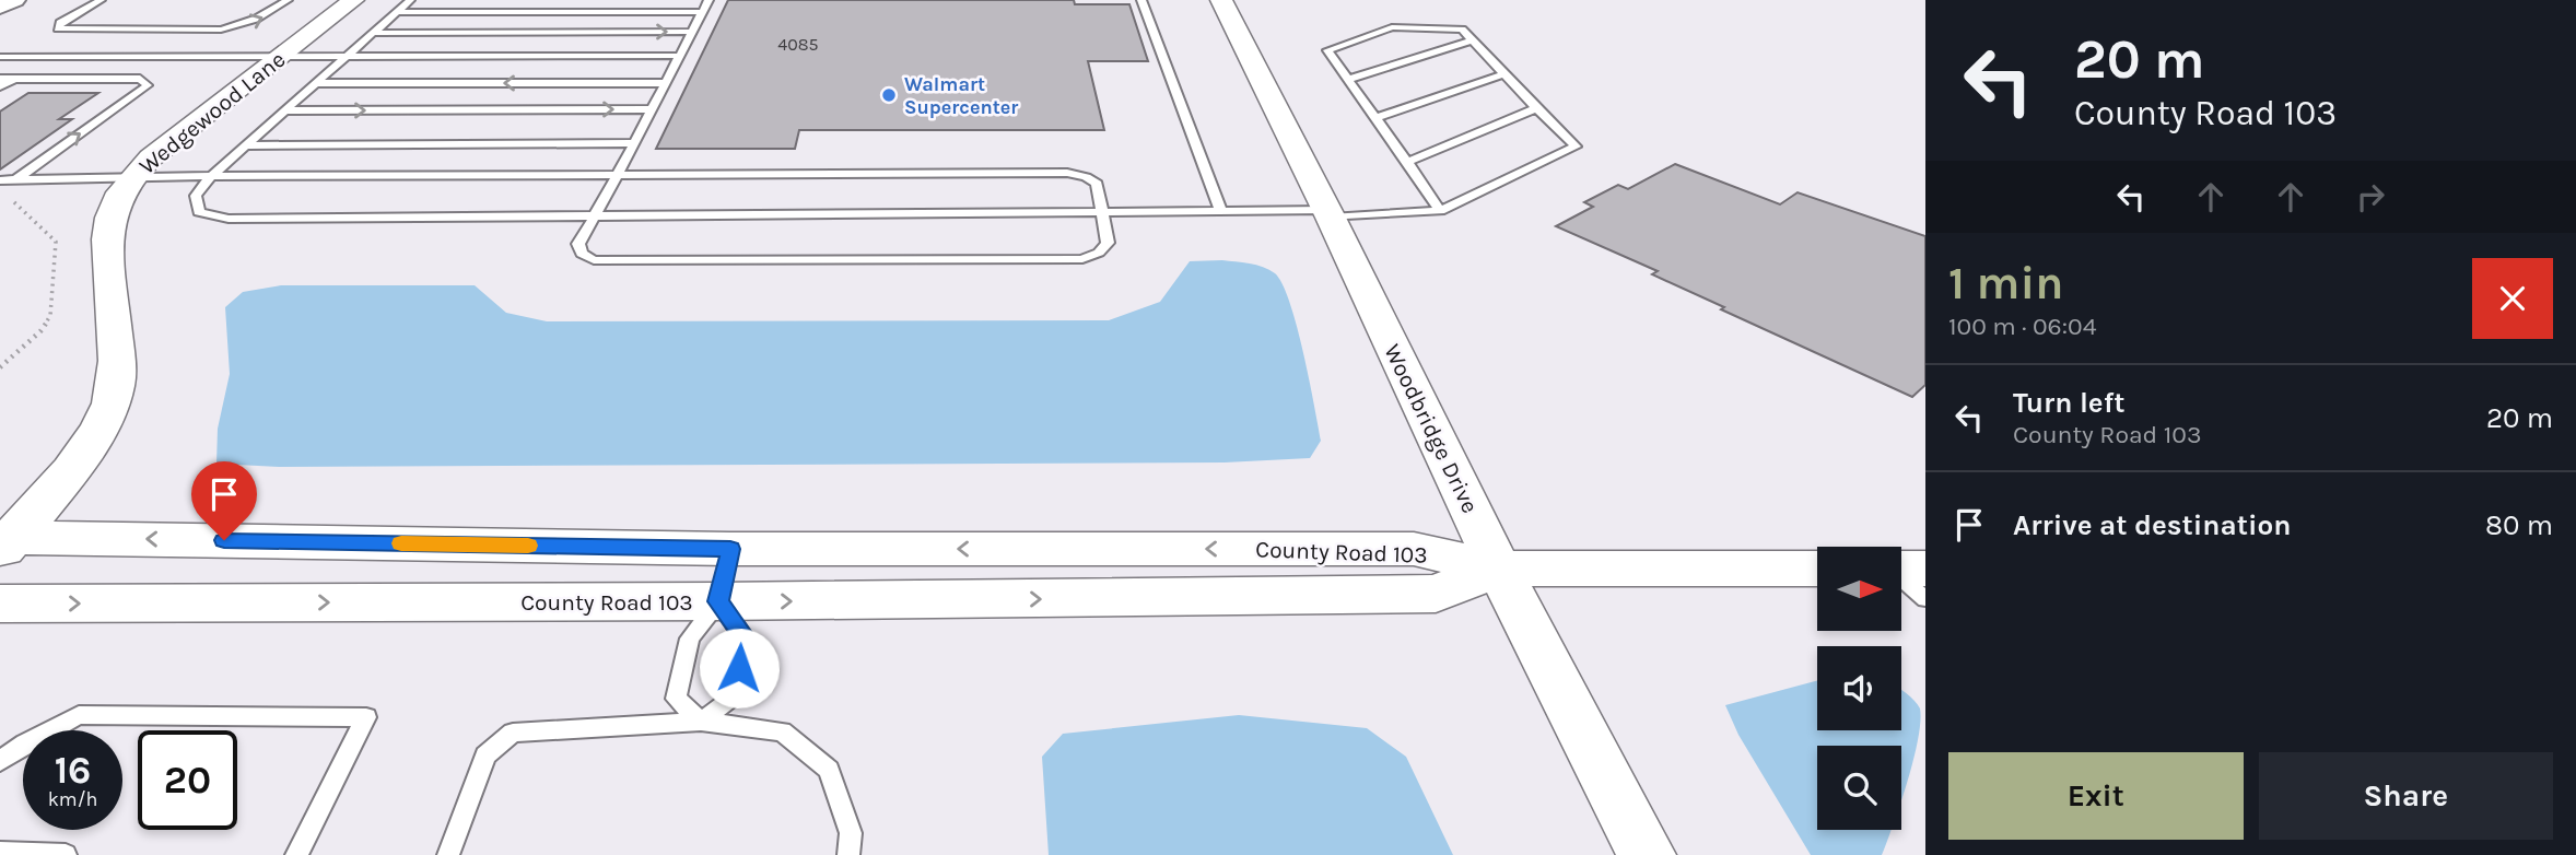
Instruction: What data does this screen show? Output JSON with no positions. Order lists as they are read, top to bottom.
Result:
{
  "streets": {
    "street": ["Wedgewood Lane", "Woodbridge Drive", "County Road 103"]
  },
  "crossings": [
    ["Wedgewood Lane", "County Road 103"],
    ["Woodbridge Drive", "County Road 103"]
  ],
  "places": ["Walmart Supercenter"],
  "house_numbers": ["4085"],
  "north": "right",
  "page": {
    "turn": ["20 m", "County Road 103"],
    "heading": ["1 min", "100 m · 06:04"],
    "list": [
      {
        "name": "Turn left",
        "note": "County Road 103",
        "value": "20 m"
      },
      {
        "name": "Arrive at destination",
        "value": "80 m"
      }
    ],
    "speed": "16 km/h",
    "limit": "20",
    "buttons": ["Exit", "Share"]
  }
}
